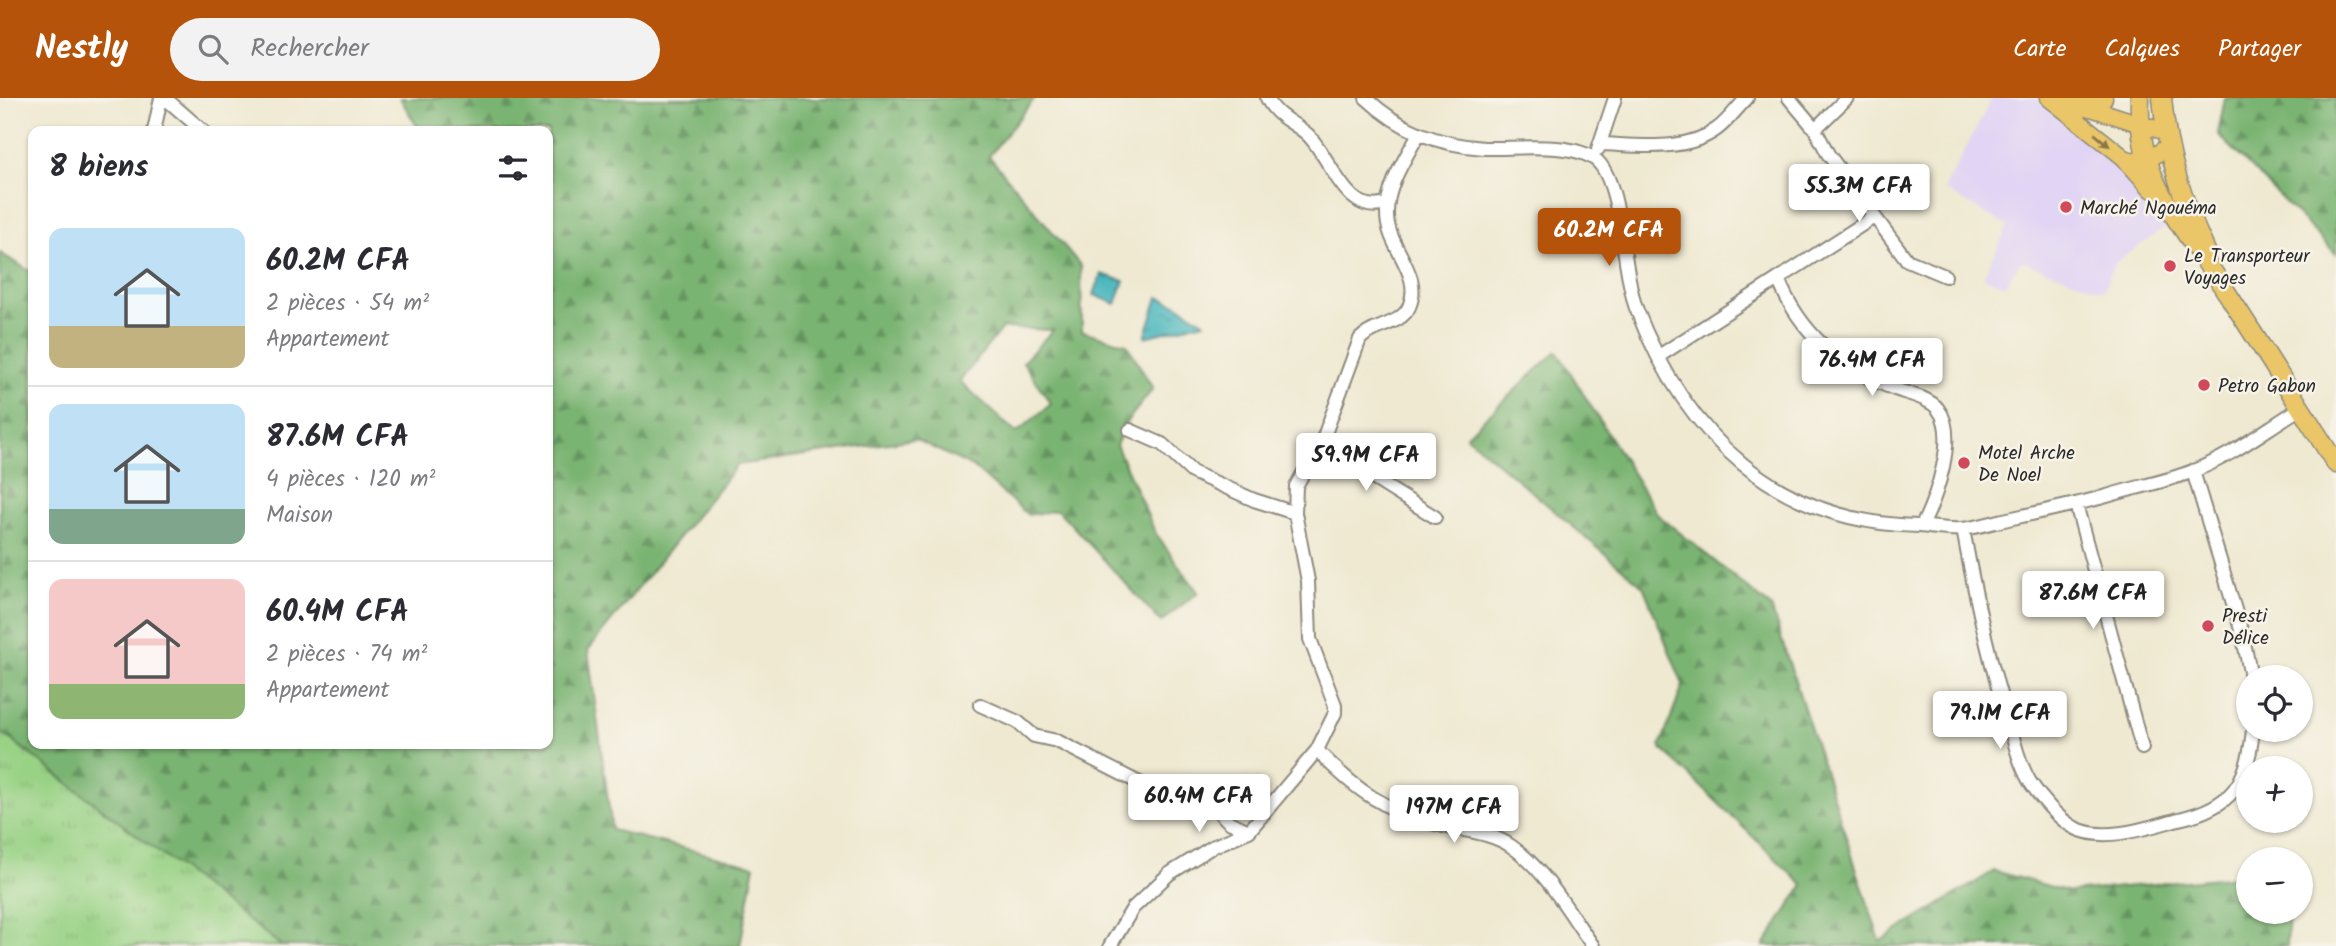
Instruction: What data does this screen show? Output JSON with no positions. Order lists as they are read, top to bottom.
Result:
{
  "places": [
    "Marché Ngouéma",
    "Le Transporteur Voyages",
    "Petro Gabon",
    "Motel Arche De Noel",
    "Presti Délice"
  ],
  "page": {
    "header": "Nestly",
    "search": "Rechercher",
    "nav": ["Carte", "Calques", "Partager"],
    "heading": "8 biens",
    "price": [
      "55.3M CFA",
      "60.2M CFA",
      "76.4M CFA",
      "59.9M CFA",
      "87.6M CFA",
      "79.1M CFA",
      "60.4M CFA",
      "197M CFA"
    ],
    "list": [
      {
        "name": "60.2M CFA",
        "note": "2 pièces · 54 m² · Appartement"
      },
      {
        "name": "87.6M CFA",
        "note": "4 pièces · 120 m² · Maison"
      },
      {
        "name": "60.4M CFA",
        "note": "2 pièces · 74 m² · Appartement"
      }
    ],
    "map_buttons": ["+", "−"]
  }
}
